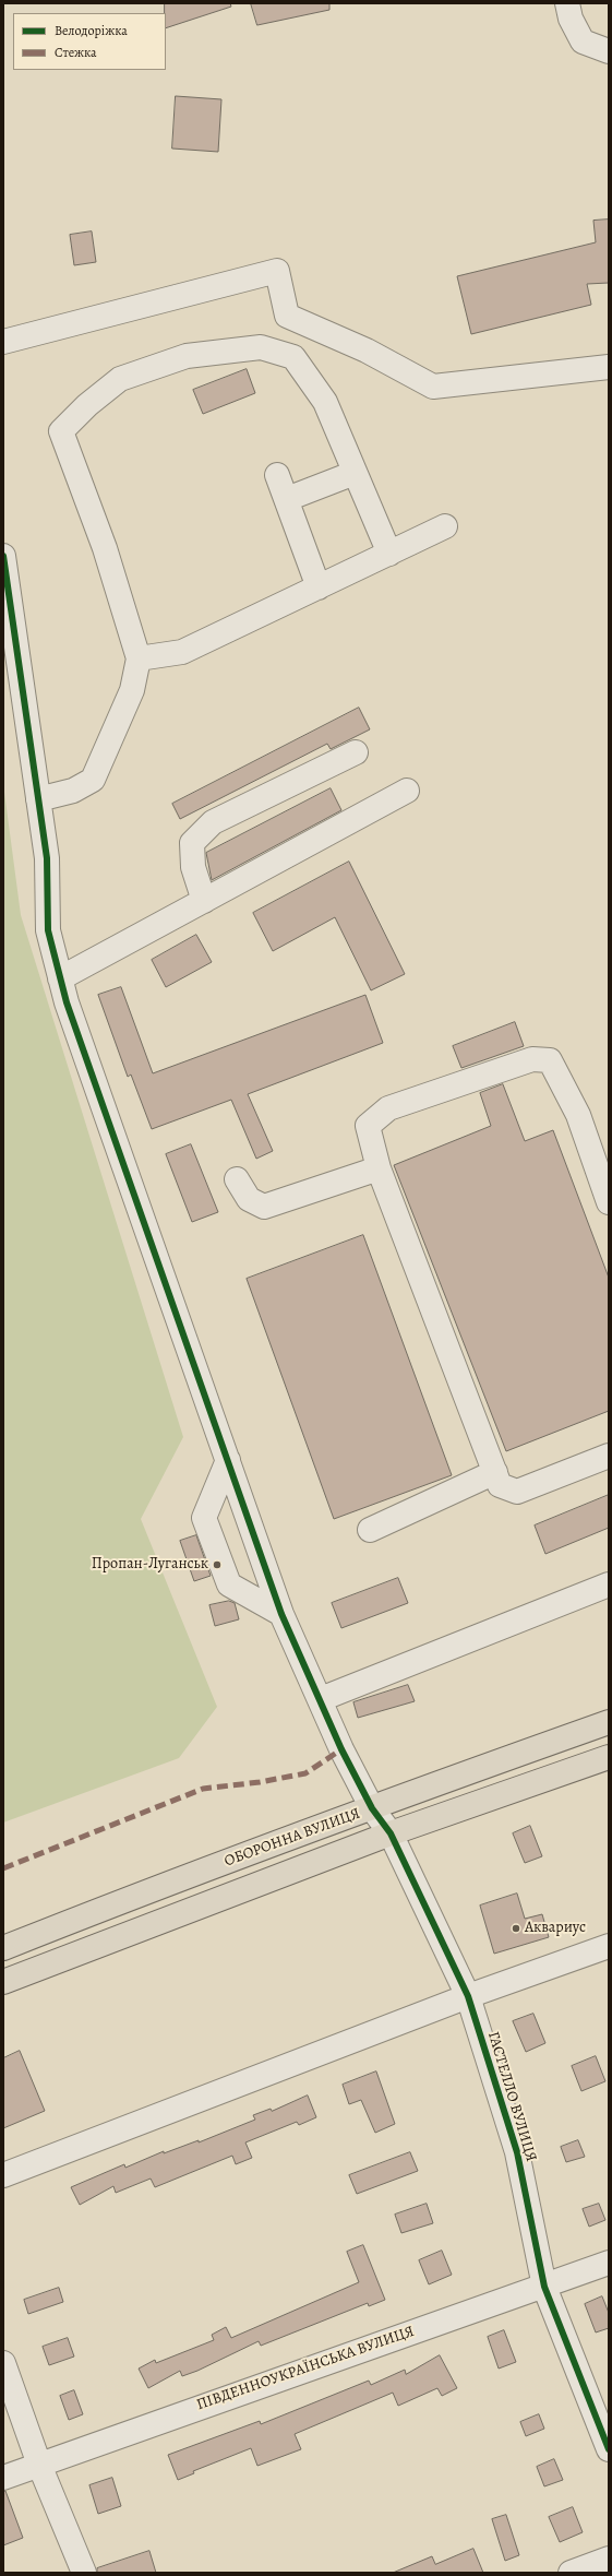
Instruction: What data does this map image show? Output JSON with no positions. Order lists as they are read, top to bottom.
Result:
{
  "streets": {
    "main road": ["ОБОРОННА ВУЛИЦЯ"],
    "street": ["ГАСТЕЛЛО ВУЛИЦЯ", "ПІВДЕННОУКРАЇНСЬКА ВУЛИЦЯ"]
  },
  "crossings": [
    ["ОБОРОННА ВУЛИЦЯ", "ГАСТЕЛЛО ВУЛИЦЯ"],
    ["ГАСТЕЛЛО ВУЛИЦЯ", "ПІВДЕННОУКРАЇНСЬКА ВУЛИЦЯ"]
  ],
  "places": ["Пропан-Луганськ", "Аквариус"],
  "legend": ["Велодоріжка", "Стежка"]
}
